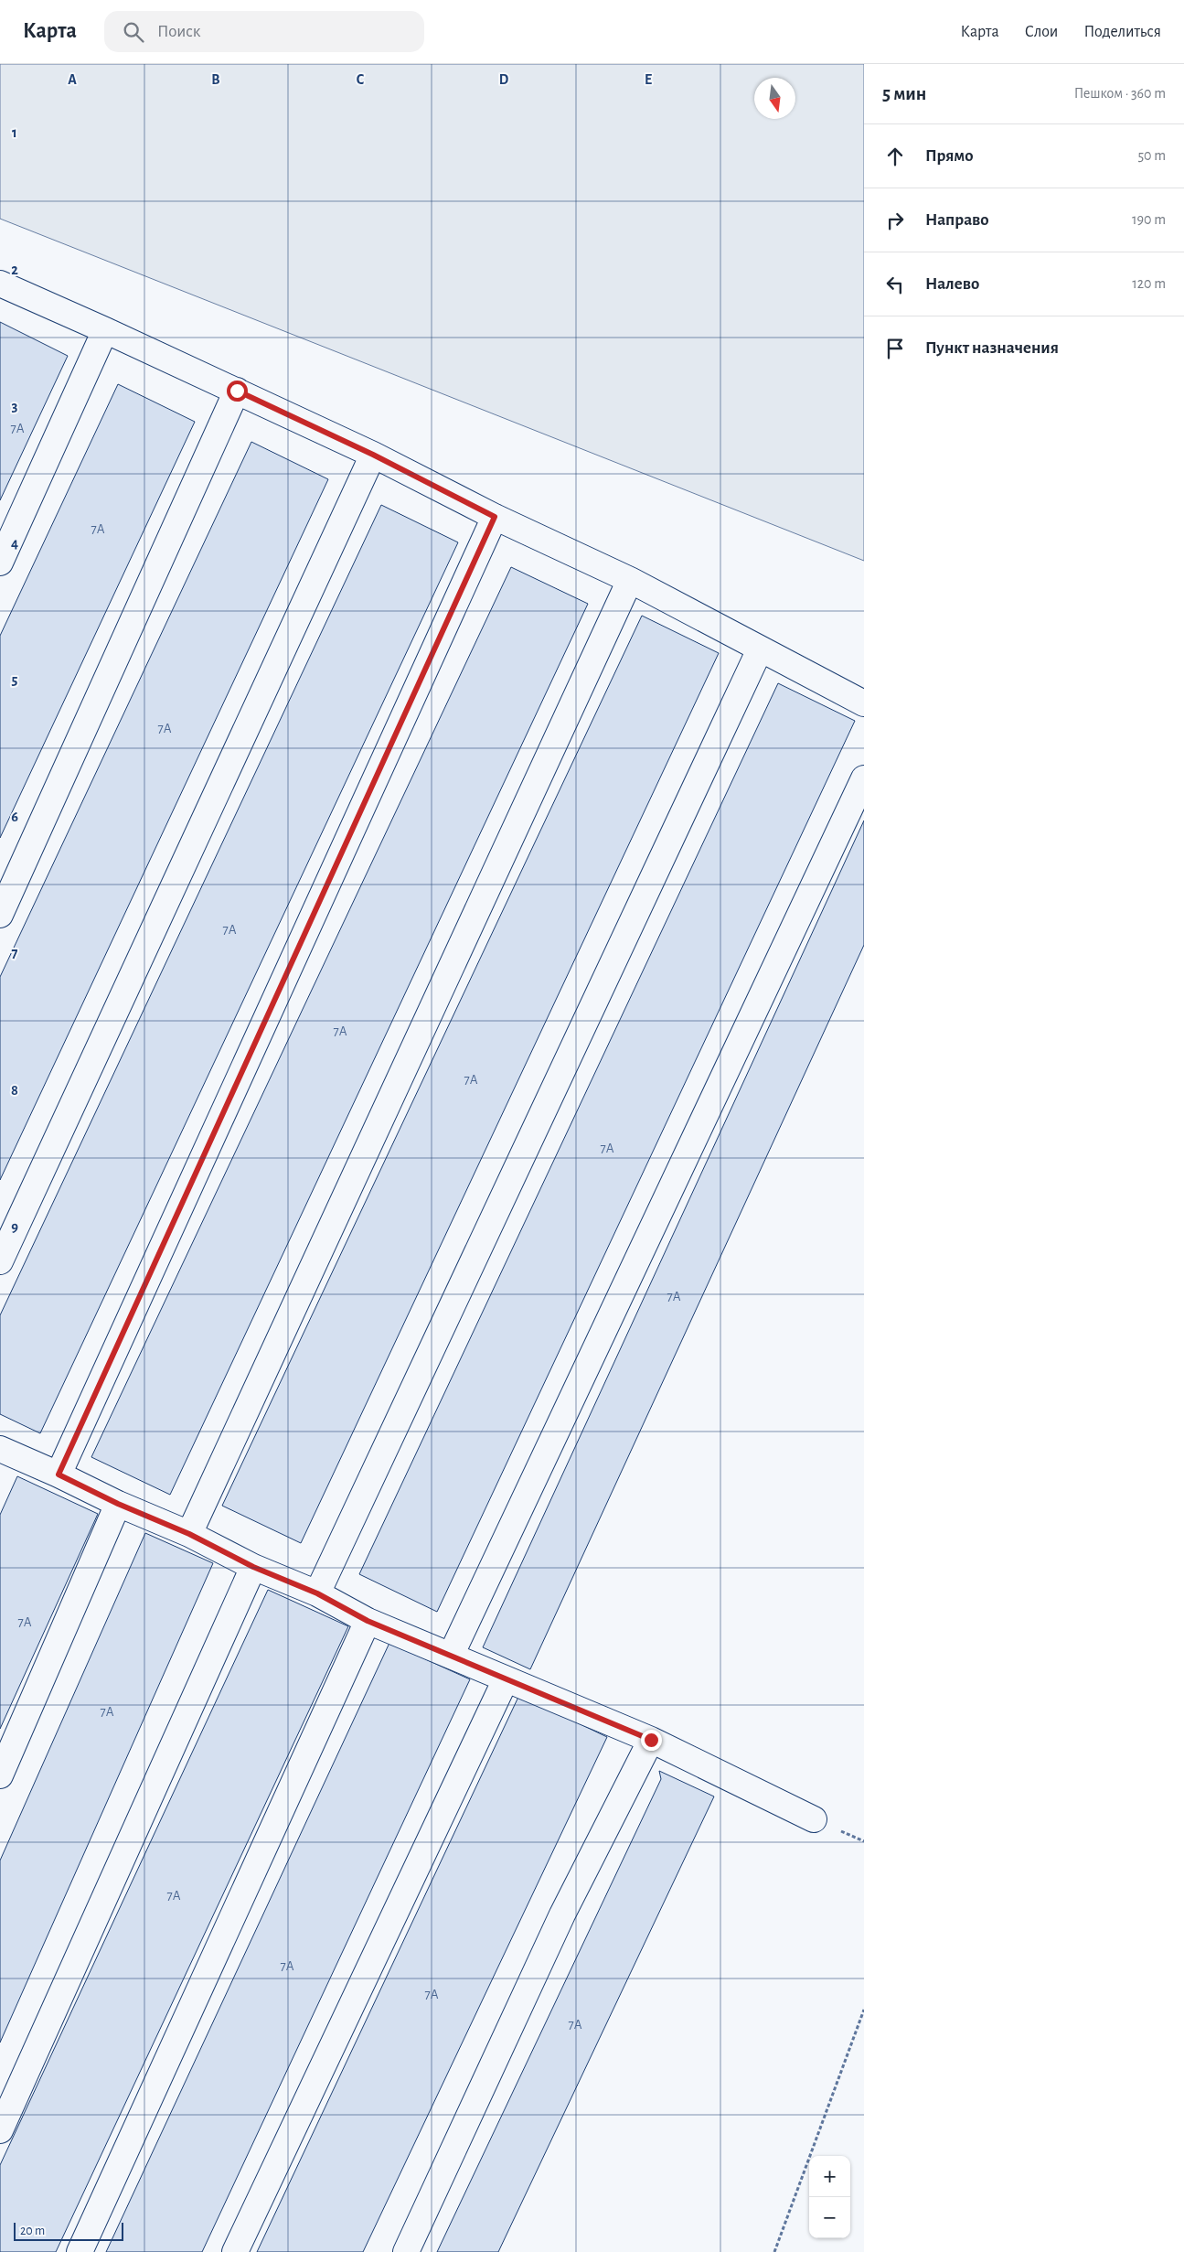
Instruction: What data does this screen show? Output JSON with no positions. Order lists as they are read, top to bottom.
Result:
{
  "house_numbers": [
    "7А",
    "7А",
    "7А",
    "7А",
    "7А",
    "7А",
    "7А",
    "7А",
    "7А",
    "7А",
    "7А",
    "7А",
    "7А",
    "7А"
  ],
  "scale_bar": "20 m",
  "north": "bottom",
  "page": {
    "header": "Карта",
    "search": "Поиск",
    "nav": ["Карта", "Слои", "Поделиться"],
    "heading": ["5 мин", "Пешком · 360 m"],
    "list": [
      ["Прямо", "50 m"],
      ["Направо", "190 m"],
      ["Налево", "120 m"],
      "Пункт назначения"
    ],
    "map_buttons": ["+", "−"],
    "scale": "20 m"
  },
  "grid": {
    "columns": [
      "A",
      "B",
      "C",
      "D",
      "E"
    ],
    "rows": [
      "1",
      "2",
      "3",
      "4",
      "5",
      "6",
      "7",
      "8",
      "9"
    ]
  }
}
